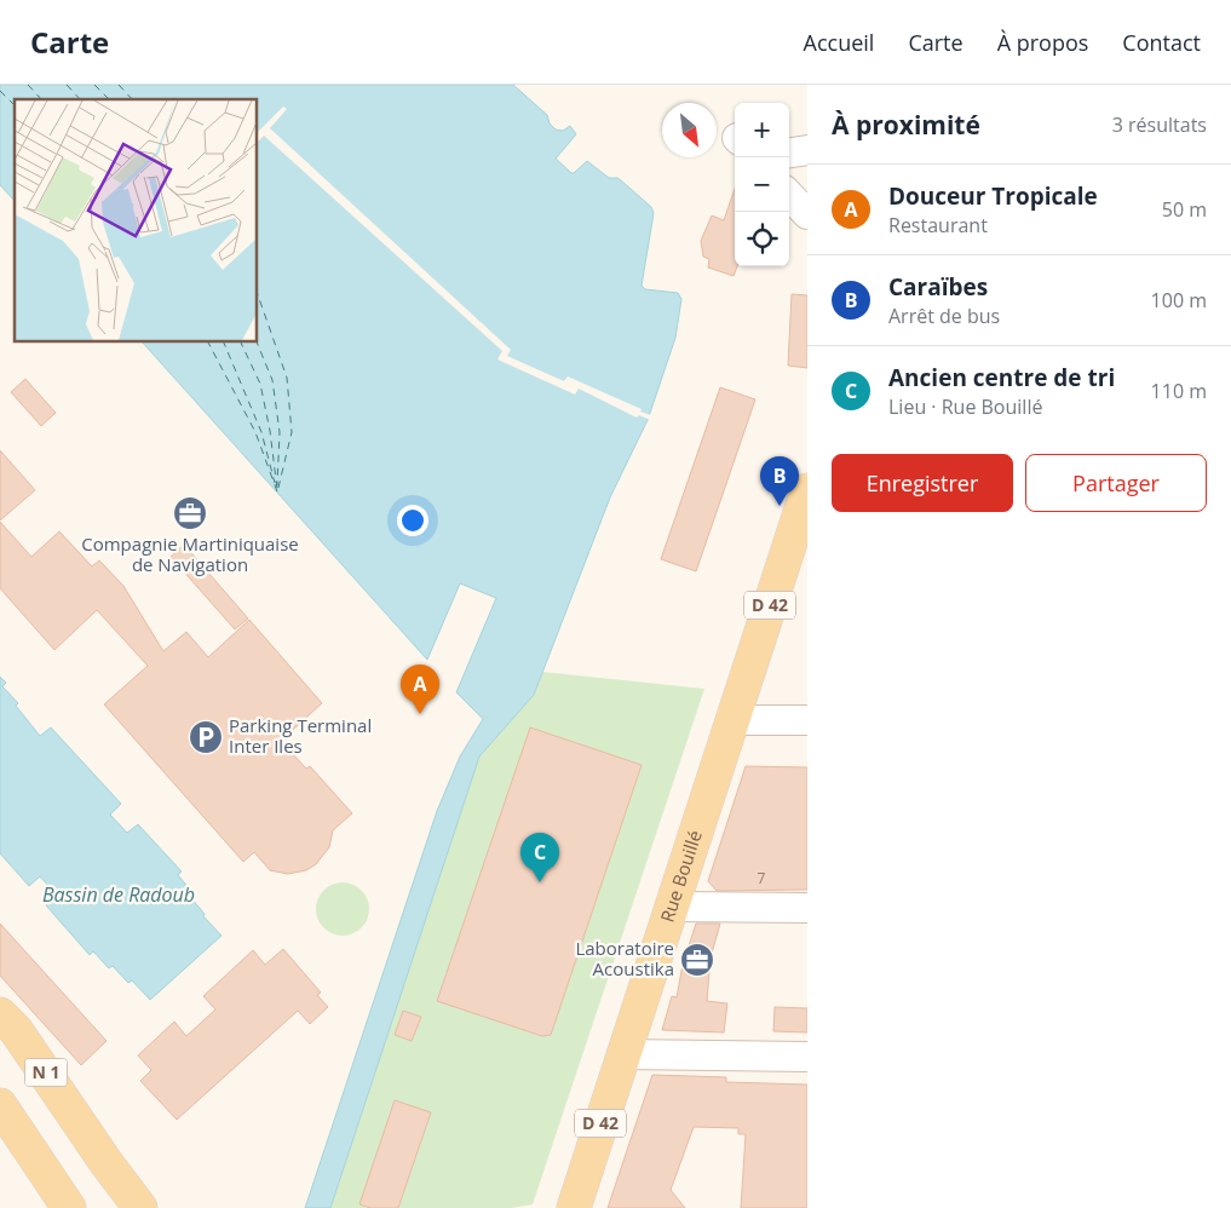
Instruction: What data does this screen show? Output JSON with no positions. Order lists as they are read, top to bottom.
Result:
{
  "streets": {
    "main road": ["D 42", "Rue Bouillé", "N 1"]
  },
  "crossings": [
    ["D 42", "Rue Bouillé"]
  ],
  "water": ["Bassin de Radoub"],
  "places": {
    "office": ["Compagnie Martiniquaise de Navigation", "Laboratoire Acoustika"],
    "parking": ["Parking Terminal Inter Iles"]
  },
  "house_numbers": ["7"],
  "north": "bottom right",
  "page": {
    "header": "Carte",
    "nav": [
      "Accueil",
      "Carte",
      "À propos",
      "Contact"
    ],
    "heading": ["À proximité", "3 résultats"],
    "map_buttons": ["+", "−"],
    "list": [
      {
        "mark": "A",
        "name": "Douceur Tropicale",
        "note": "Restaurant",
        "value": "50 m"
      },
      {
        "mark": "B",
        "name": "Caraïbes",
        "note": "Arrêt de bus",
        "value": "100 m"
      },
      {
        "mark": "C",
        "name": "Ancien centre de tri",
        "note": "Lieu · Rue Bouillé",
        "value": "110 m"
      }
    ],
    "buttons": ["Enregistrer", "Partager"],
    "pins": ["B", "A", "C"]
  }
}
